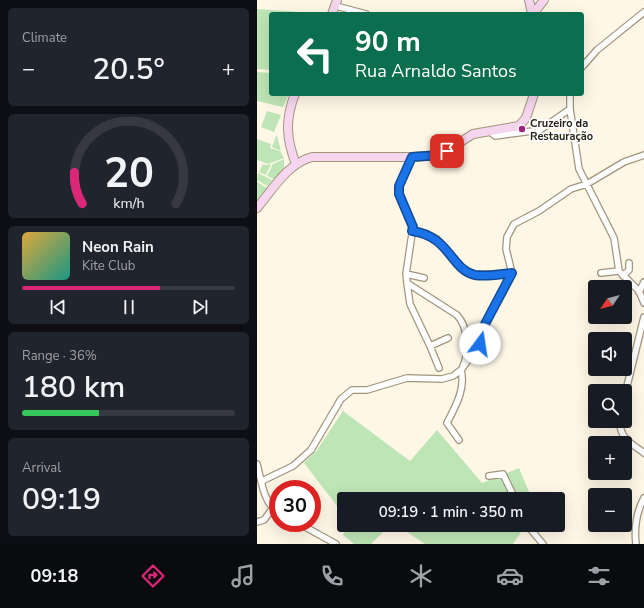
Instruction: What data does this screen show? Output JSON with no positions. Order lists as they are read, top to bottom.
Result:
{
  "places": ["Cruzeiro da Restauração"],
  "north": "bottom left",
  "page": {
    "tile": [
      "Climate",
      ["Range · 36%", "180 km"],
      ["Arrival", "09:19"]
    ],
    "turn": ["90 m", "Rua Arnaldo Santos"],
    "heat": ["−", "20.5°", "+"],
    "song": ["Neon Rain", "Kite Club"],
    "map_buttons": ["+", "−"],
    "limit": "30",
    "trip": "09:19 · 1 min · 350 m",
    "tabs": "09:18",
    "gauge": ["20", "km/h"]
  }
}
